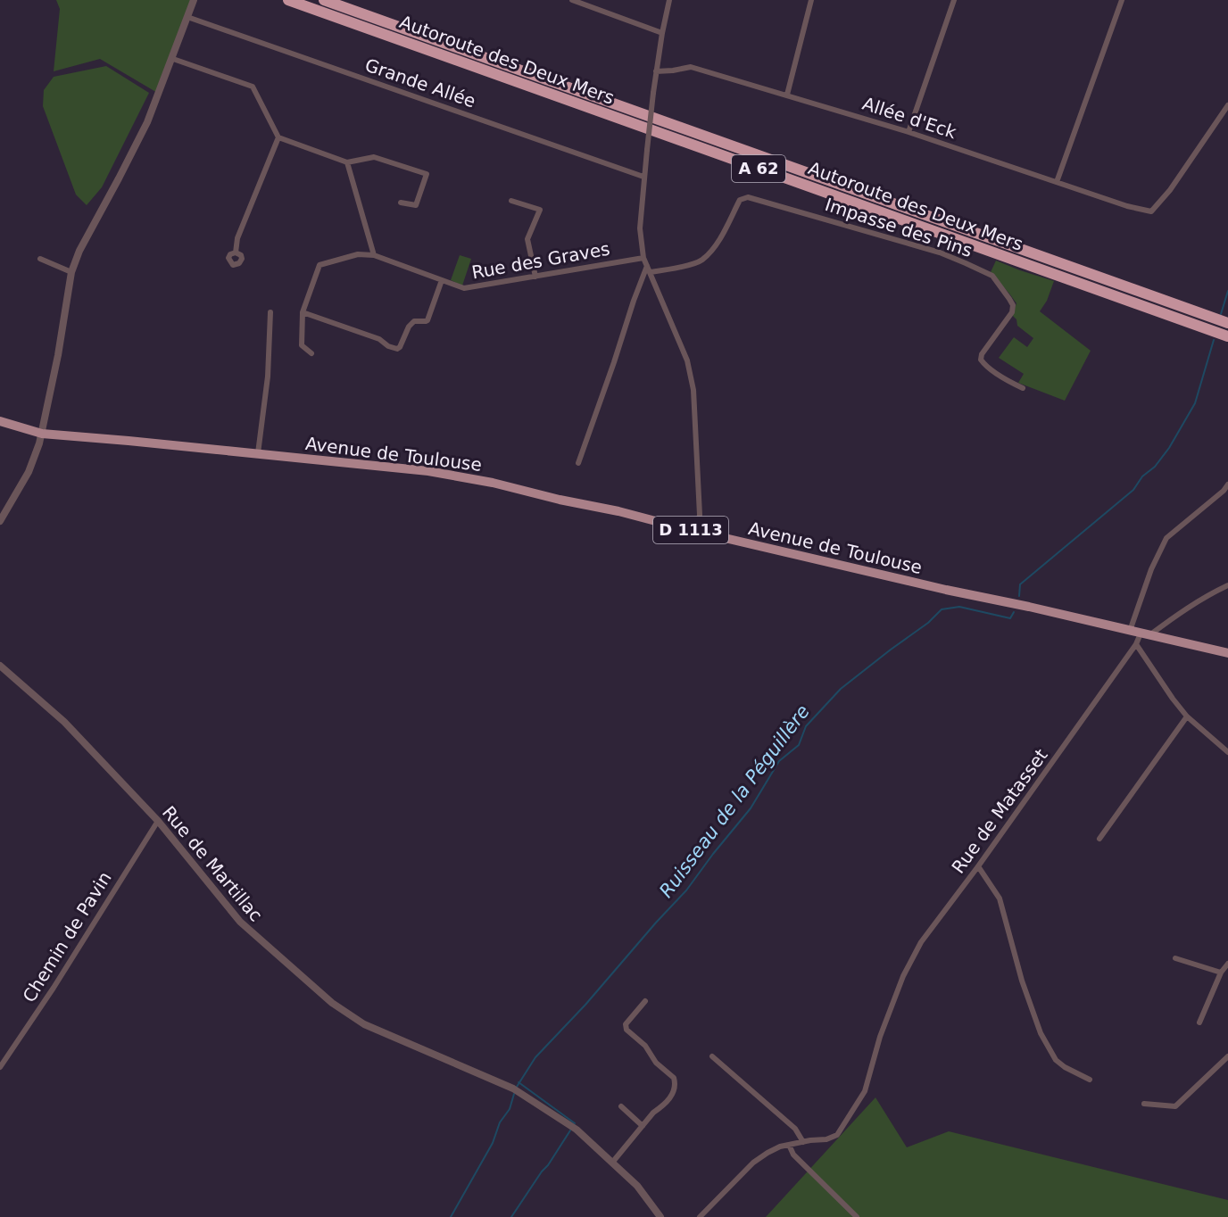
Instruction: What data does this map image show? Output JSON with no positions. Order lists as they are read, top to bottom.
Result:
{
  "streets": {
    "highway": ["Autoroute des Deux Mers", "A 62"],
    "main road": ["Avenue de Toulouse", "D 1113"],
    "street": [
      "Grande Allée",
      "Allée d'Eck",
      "Impasse des Pins",
      "Rue des Graves",
      "Rue de Matasset",
      "Rue de Martillac",
      "Chemin de Pavin"
    ]
  },
  "crossings": [
    ["Avenue de Toulouse", "D 1113"],
    ["Avenue de Toulouse", "Rue de Matasset"],
    ["Rue de Martillac", "Chemin de Pavin"]
  ],
  "water": ["Ruisseau de la Péguillère"]
}
